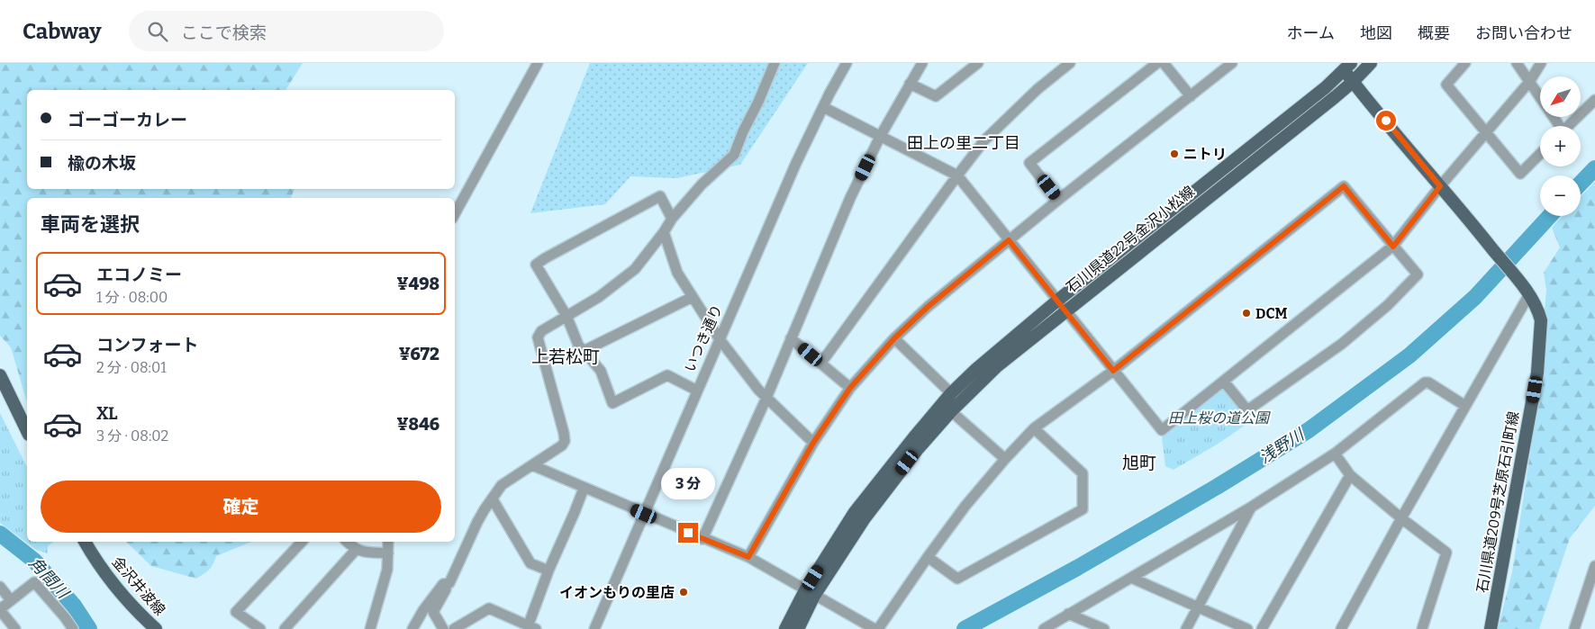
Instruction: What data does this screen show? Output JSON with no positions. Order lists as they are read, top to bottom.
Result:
{
  "streets": {
    "main road": ["石川県道22号金沢小松線", "石川県道209号芝原石引町線", "金沢井波線"],
    "street": ["いつき通り"]
  },
  "districts": ["田上の里二丁目", "上若松町", "旭町"],
  "water": ["浅野川", "角間川"],
  "parks": ["田上桜の道公園"],
  "places": ["ニトリ", "DCM", "イオンもりの里店"],
  "north": "bottom left",
  "page": {
    "header": "Cabway",
    "search": "ここで検索",
    "nav": [
      "ホーム",
      "地図",
      "概要",
      "お問い合わせ"
    ],
    "map_buttons": ["+", "−"],
    "banner": ["ゴーゴーカレー", "楡の木坂"],
    "heading": "車両を選択",
    "list": [
      {
        "name": "エコノミー",
        "note": "1 分 · 08:00",
        "value": "¥498"
      },
      {
        "name": "コンフォート",
        "note": "2 分 · 08:01",
        "value": "¥672"
      },
      {
        "name": "XL",
        "note": "3 分 · 08:02",
        "value": "¥846"
      }
    ],
    "bubble": "3 分",
    "buttons": "確定"
  }
}
